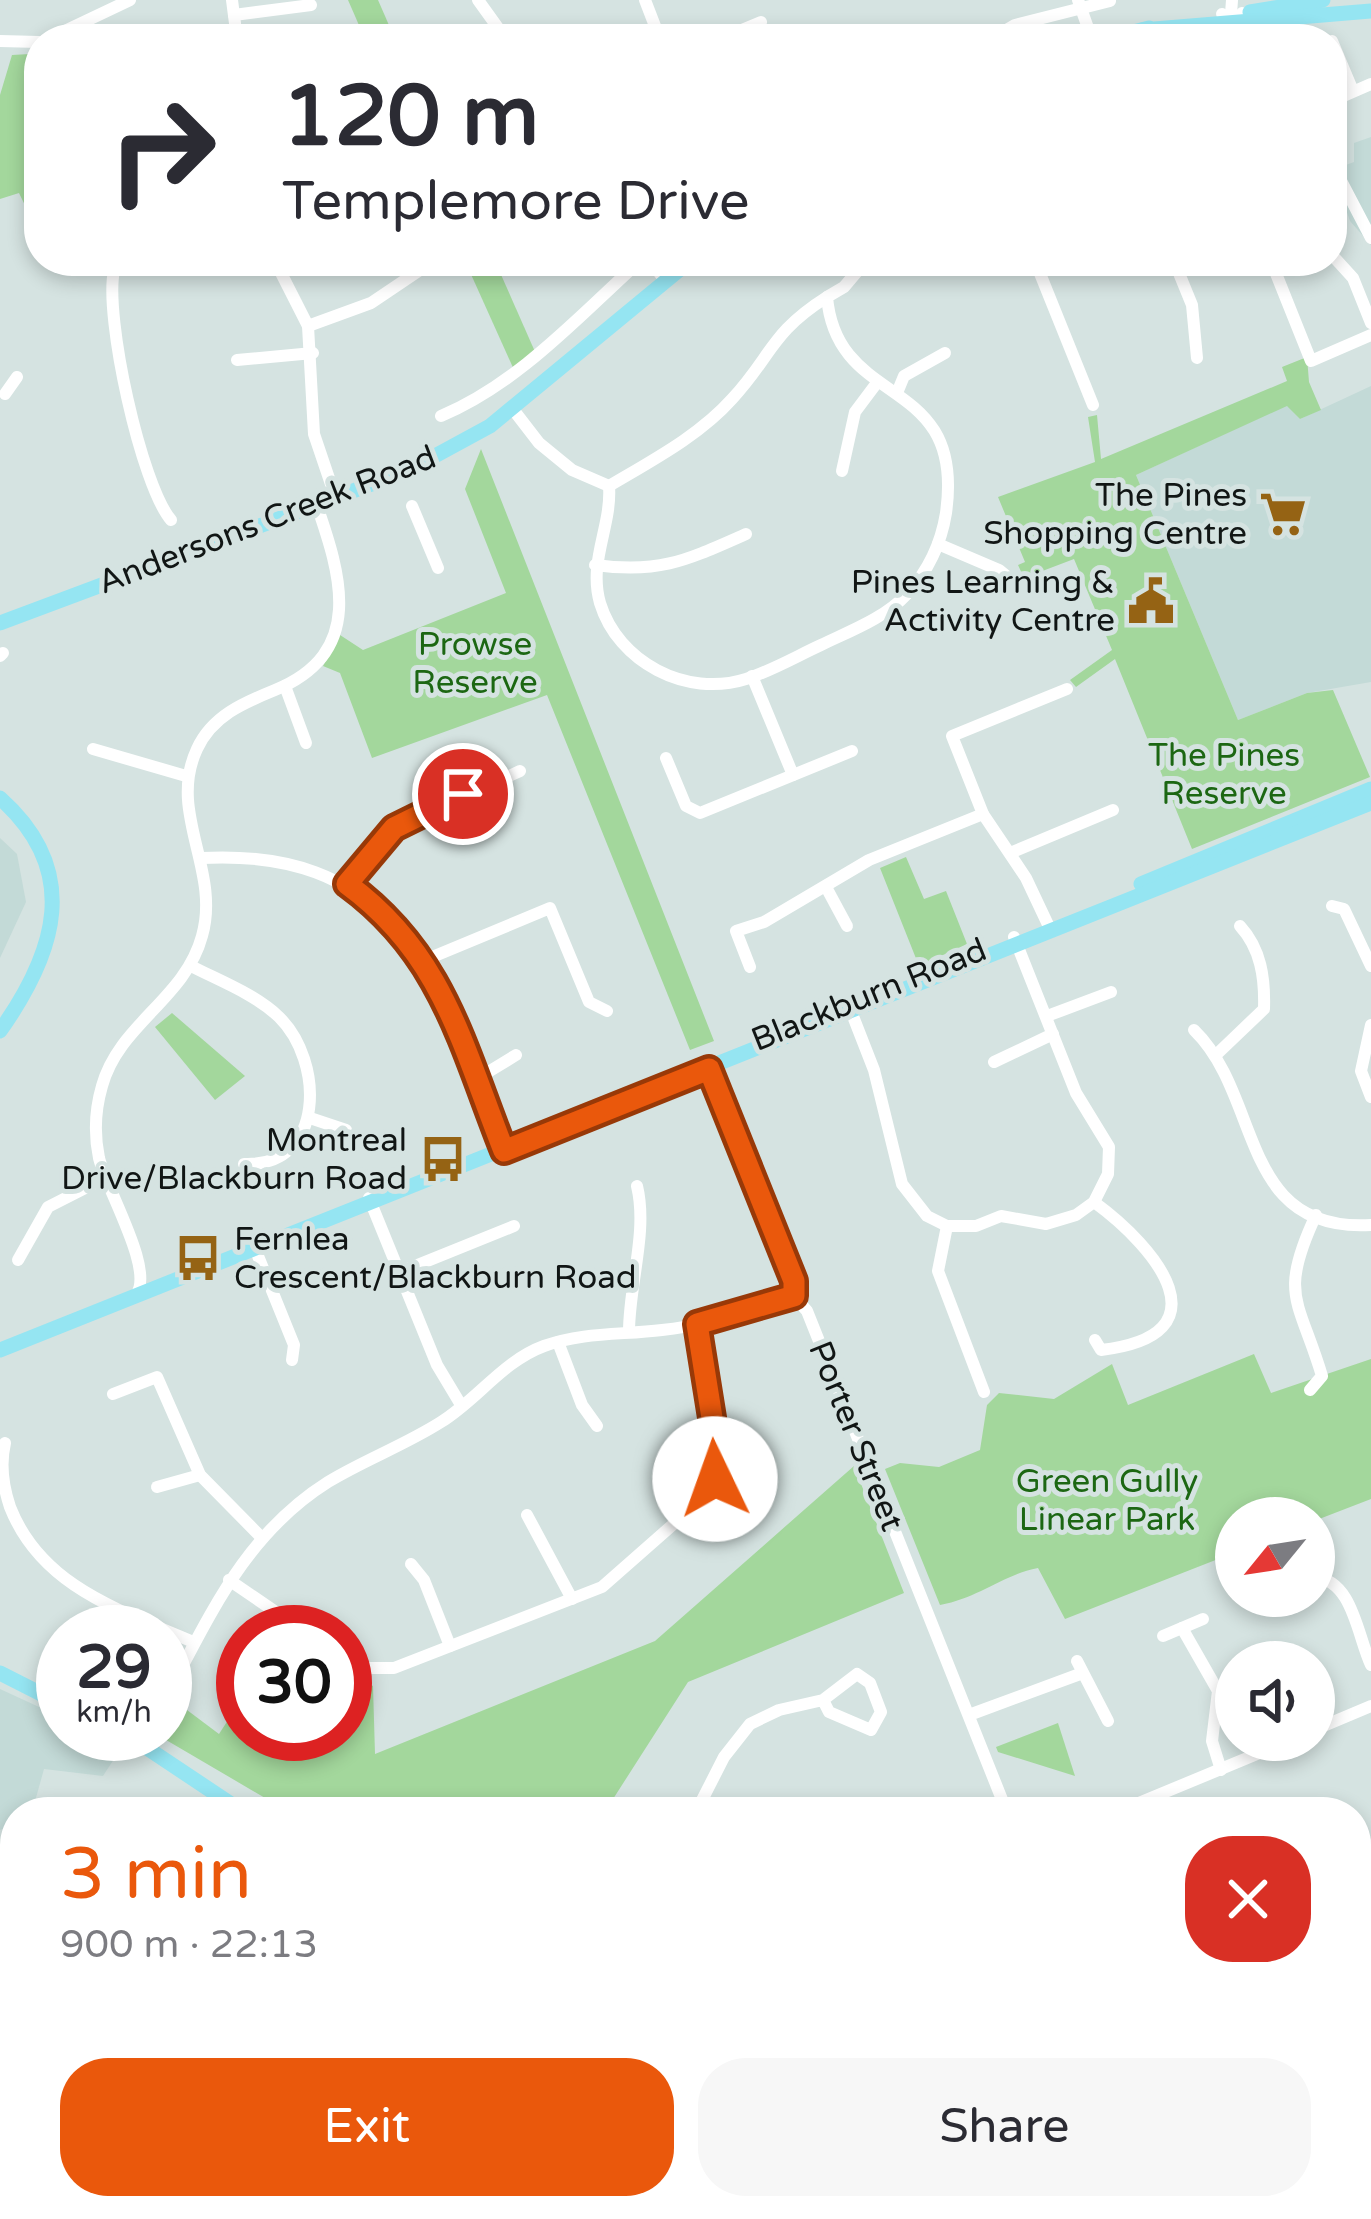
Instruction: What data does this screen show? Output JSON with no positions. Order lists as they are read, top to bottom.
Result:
{
  "streets": {
    "main road": ["Andersons Creek Road", "Blackburn Road"],
    "street": ["Porter Street"]
  },
  "crossings": [
    ["Blackburn Road", "Porter Street"]
  ],
  "parks": ["Prowse Reserve", "The Pines Reserve", "Green Gully Linear Park"],
  "places": {
    "supermarket": ["The Pines Shopping Centre"],
    "public building": ["Pines Learning & Activity Centre"],
    "bus stop": ["Montreal Drive/Blackburn Road", "Fernlea Crescent/Blackburn Road"]
  },
  "north": "bottom left",
  "page": {
    "turn": ["120 m", "Templemore Drive"],
    "speed": "29 km/h",
    "limit": "30",
    "heading": ["3 min", "900 m · 22:13"],
    "buttons": ["Exit", "Share"]
  }
}
